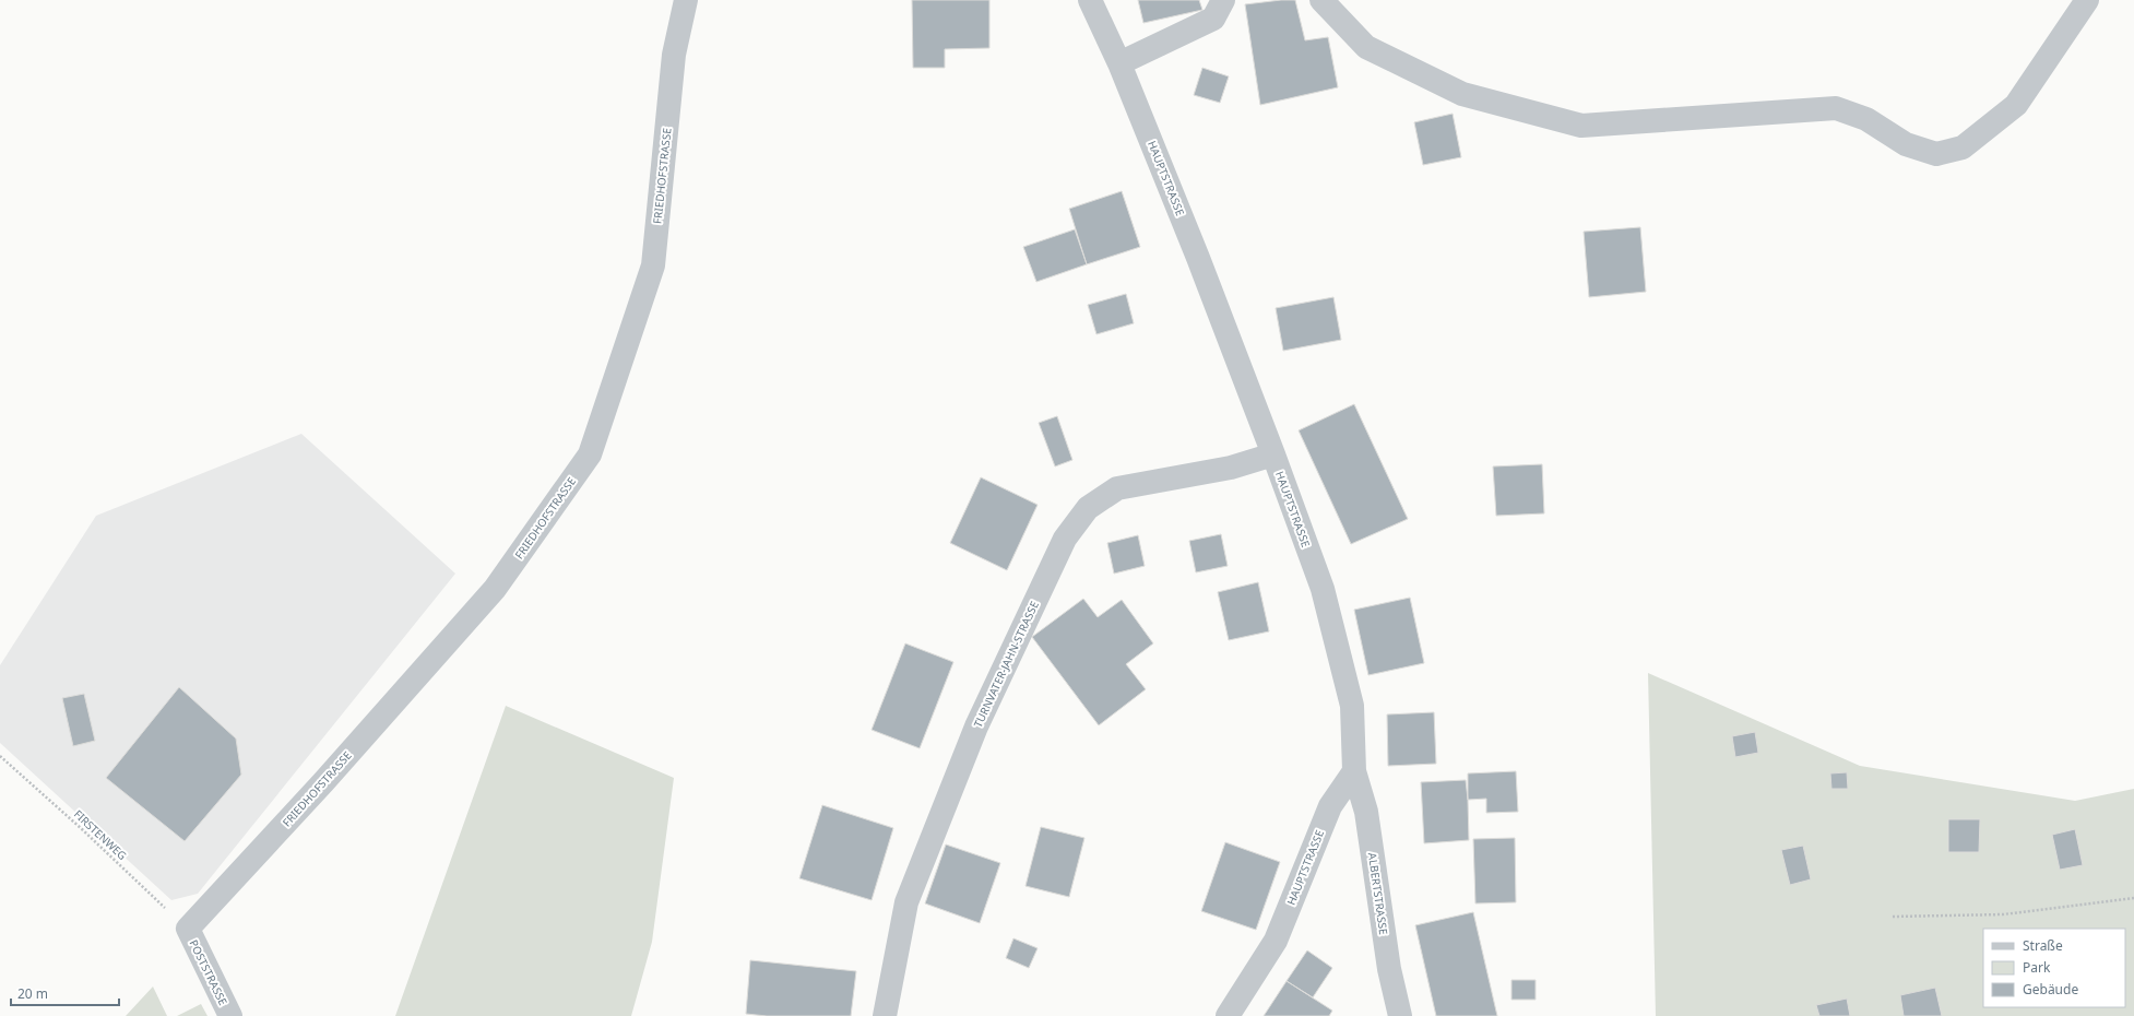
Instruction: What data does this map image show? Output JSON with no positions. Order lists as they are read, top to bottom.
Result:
{
  "streets": {
    "street": [
      "FRIEDHOFSTRASSE",
      "HAUPTSTRASSE",
      "TURNVATER-JAHN-STRASSE",
      "ALBERTSTRASSE",
      "POSTSTRASSE"
    ],
    "path": ["FIRSTENWEG"]
  },
  "crossings": [
    ["FRIEDHOFSTRASSE", "FIRSTENWEG"],
    ["FRIEDHOFSTRASSE", "POSTSTRASSE"],
    ["HAUPTSTRASSE", "TURNVATER-JAHN-STRASSE"],
    ["HAUPTSTRASSE", "ALBERTSTRASSE"],
    ["FIRSTENWEG", "POSTSTRASSE"]
  ],
  "legend": ["Straße", "Park", "Gebäude"],
  "scale_bar": "20 m"
}
